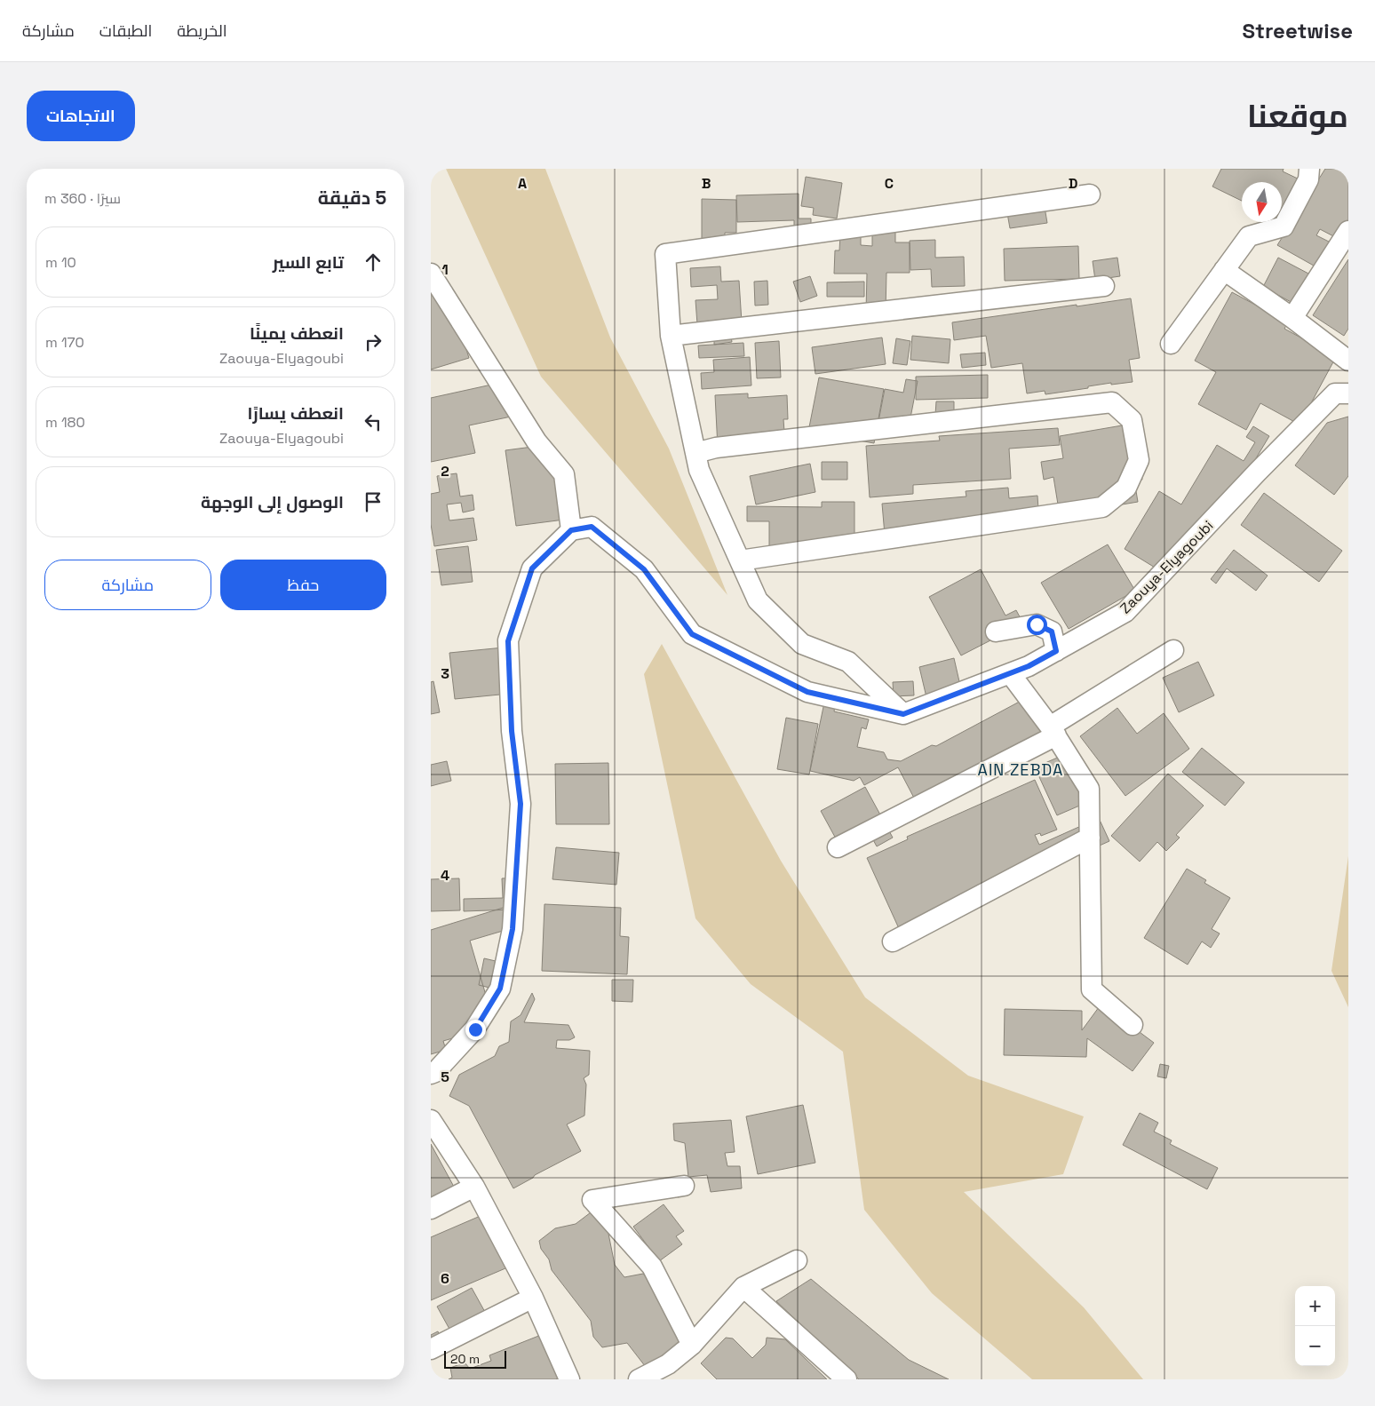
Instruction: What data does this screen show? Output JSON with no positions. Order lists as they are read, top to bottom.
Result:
{
  "streets": {
    "street": ["Zaouya-Elyagoubi"]
  },
  "districts": ["AIN ZEBDA"],
  "scale_bar": "20 m",
  "north": "bottom",
  "page": {
    "header": "Streetwise",
    "nav": ["الخريطة", "الطبقات", "مشاركة"],
    "title": "موقعنا",
    "buttons": [
      "الاتجاهات",
      ["حفظ", "مشاركة"]
    ],
    "heading": ["5 دقيقة", "سيرًا · 360 m"],
    "list": [
      ["تابع السير", "10 m"],
      ["انعطف يمينًا", "Zaouya-Elyagoubi", "170 m"],
      ["انعطف يسارًا", "Zaouya-Elyagoubi", "180 m"],
      "الوصول إلى الوجهة"
    ],
    "map_buttons": ["+", "−"],
    "scale": "20 m"
  },
  "grid": {
    "columns": [
      "A",
      "B",
      "C",
      "D"
    ],
    "rows": [
      "1",
      "2",
      "3",
      "4",
      "5",
      "6"
    ]
  }
}
